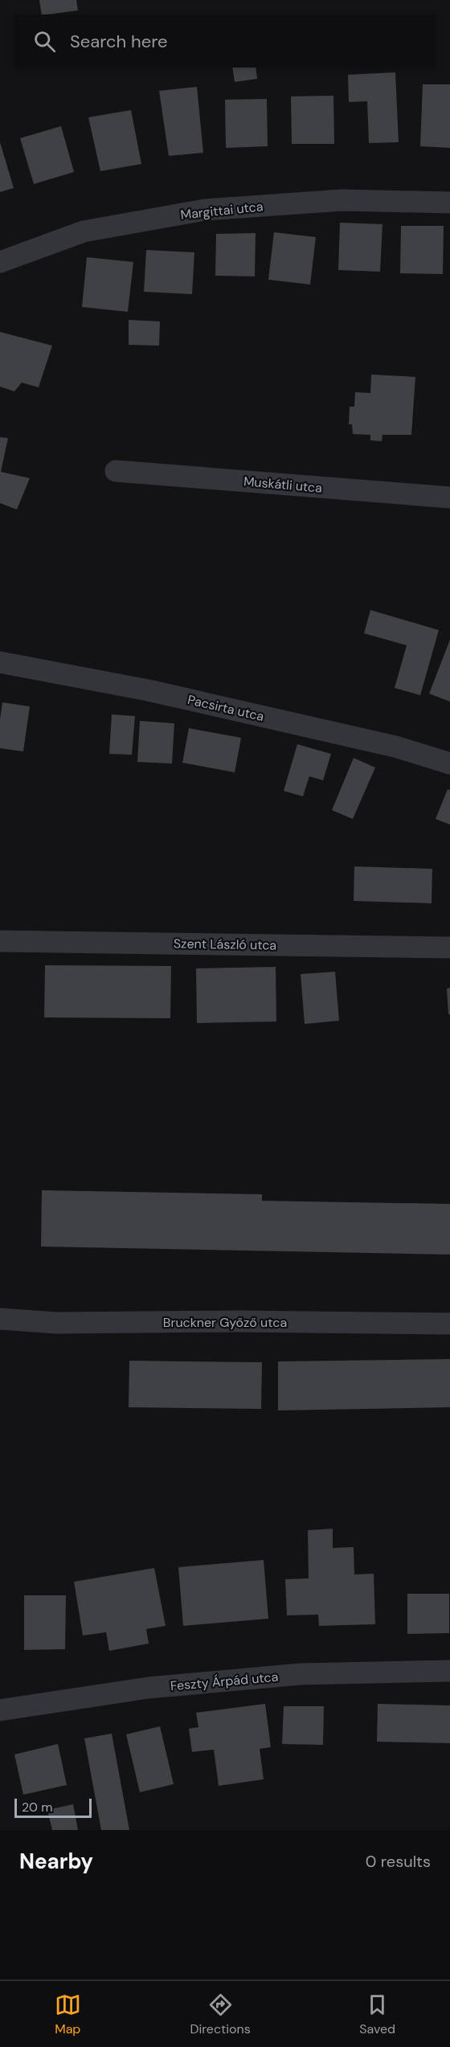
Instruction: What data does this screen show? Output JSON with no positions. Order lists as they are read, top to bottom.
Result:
{
  "streets": {
    "street": [
      "Margittai utca",
      "Muskátli utca",
      "Pacsirta utca",
      "Szent László utca",
      "Bruckner Győző utca",
      "Feszty Árpád utca"
    ]
  },
  "scale_bar": "20 m",
  "page": {
    "search": "Search here",
    "scale": "20 m",
    "heading": ["Nearby", "0 results"],
    "nav": ["Map", "Directions", "Saved"]
  }
}
